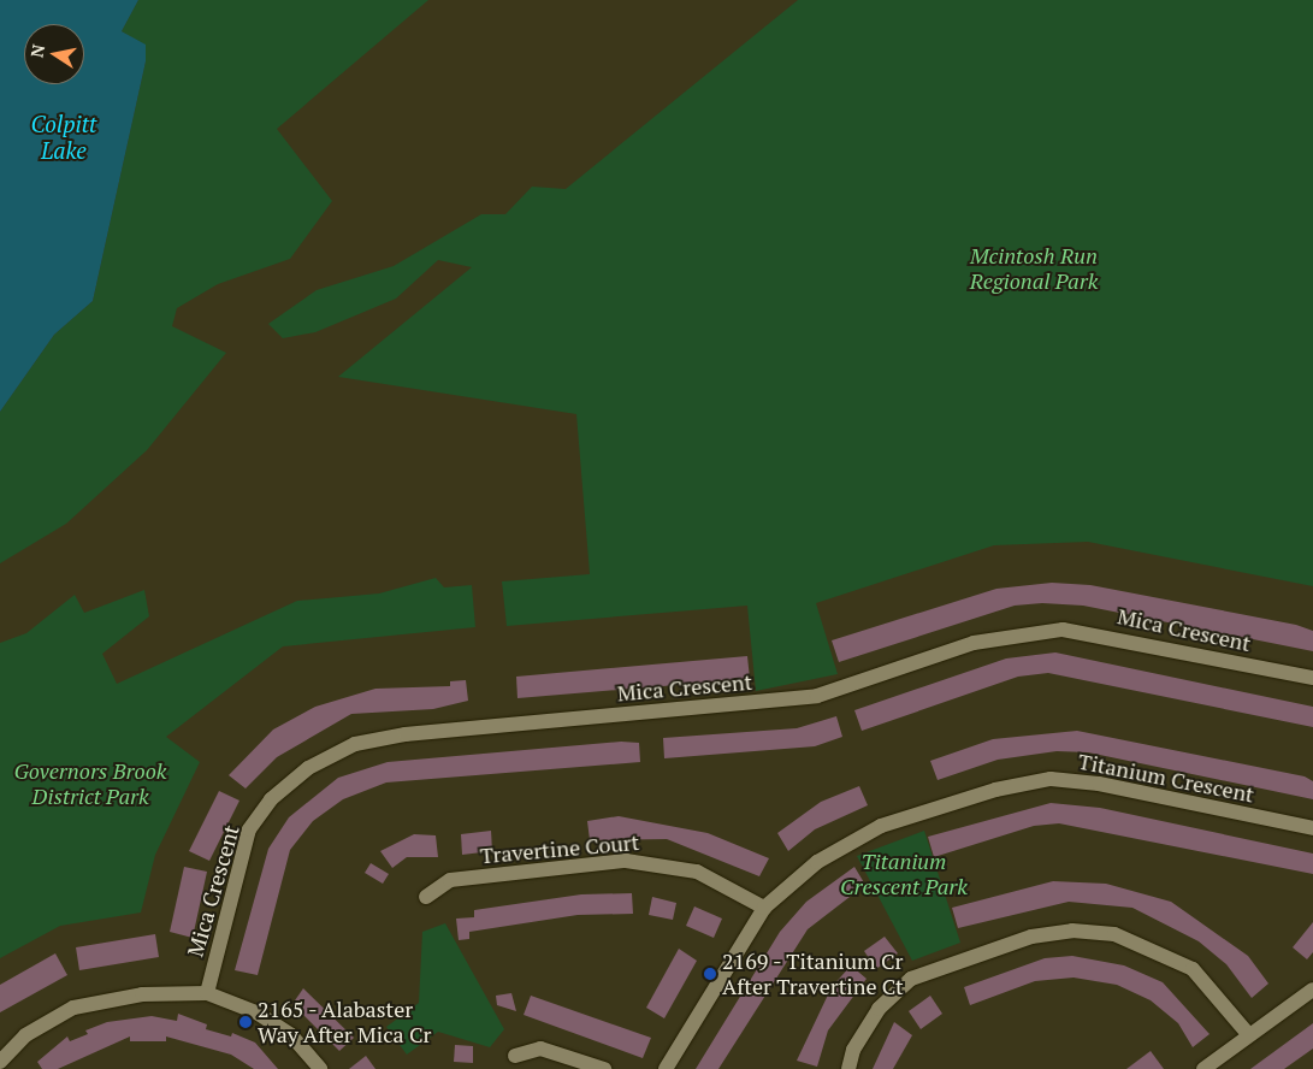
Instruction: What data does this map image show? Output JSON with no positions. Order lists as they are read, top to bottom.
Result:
{
  "streets": {
    "street": ["Mica Crescent", "Titanium Crescent", "Travertine Court"]
  },
  "crossings": [
    ["Titanium Crescent", "Travertine Court"]
  ],
  "water": ["Colpitt Lake"],
  "parks": ["Mcintosh Run Regional Park", "Governors Brook District Park", "Titanium Crescent Park"],
  "places": ["2169 - Titanium Cr After Travertine Ct", "2165 - Alabaster Way After Mica Cr"],
  "north": "left"
}
